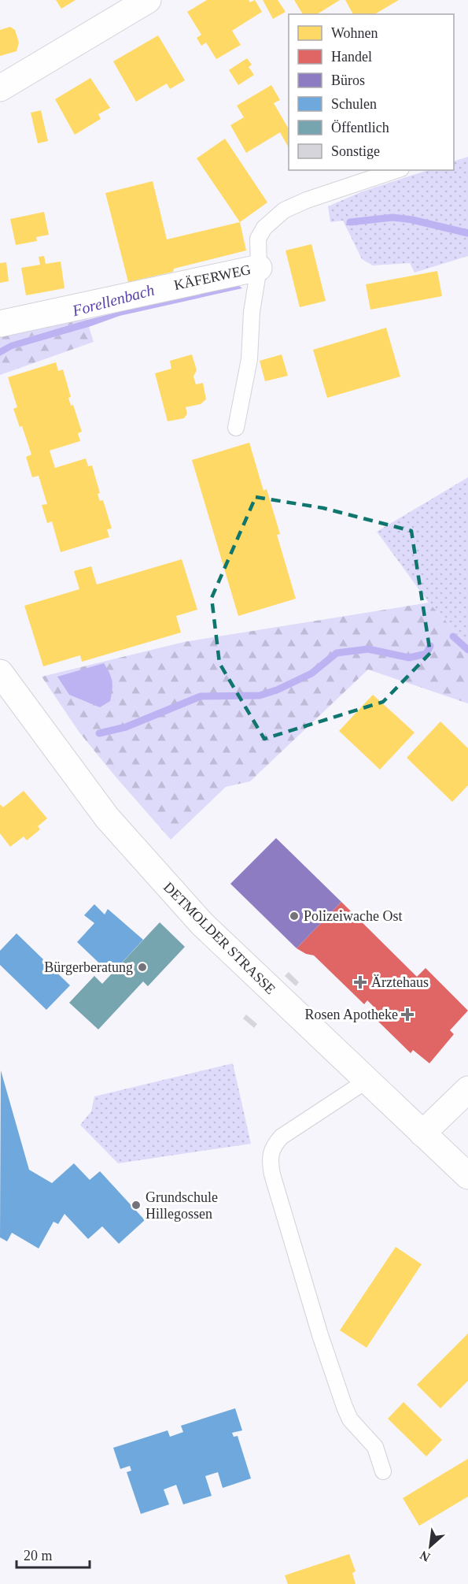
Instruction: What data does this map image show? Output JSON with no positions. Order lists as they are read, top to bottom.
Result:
{
  "streets": {
    "street": ["KÄFERWEG", "DETMOLDER STRASSE"]
  },
  "water": ["Forellenbach"],
  "places": {
    "other": ["Polizeiwache Ost", "Bürgerberatung", "Grundschule Hillegossen"],
    "health": ["Ärztehaus", "Rosen Apotheke"]
  },
  "legend": [
    "Wohnen",
    "Handel",
    "Büros",
    "Schulen",
    "Öffentlich",
    "Sonstige"
  ],
  "scale_bar": "20 m",
  "north": "bottom left"
}
